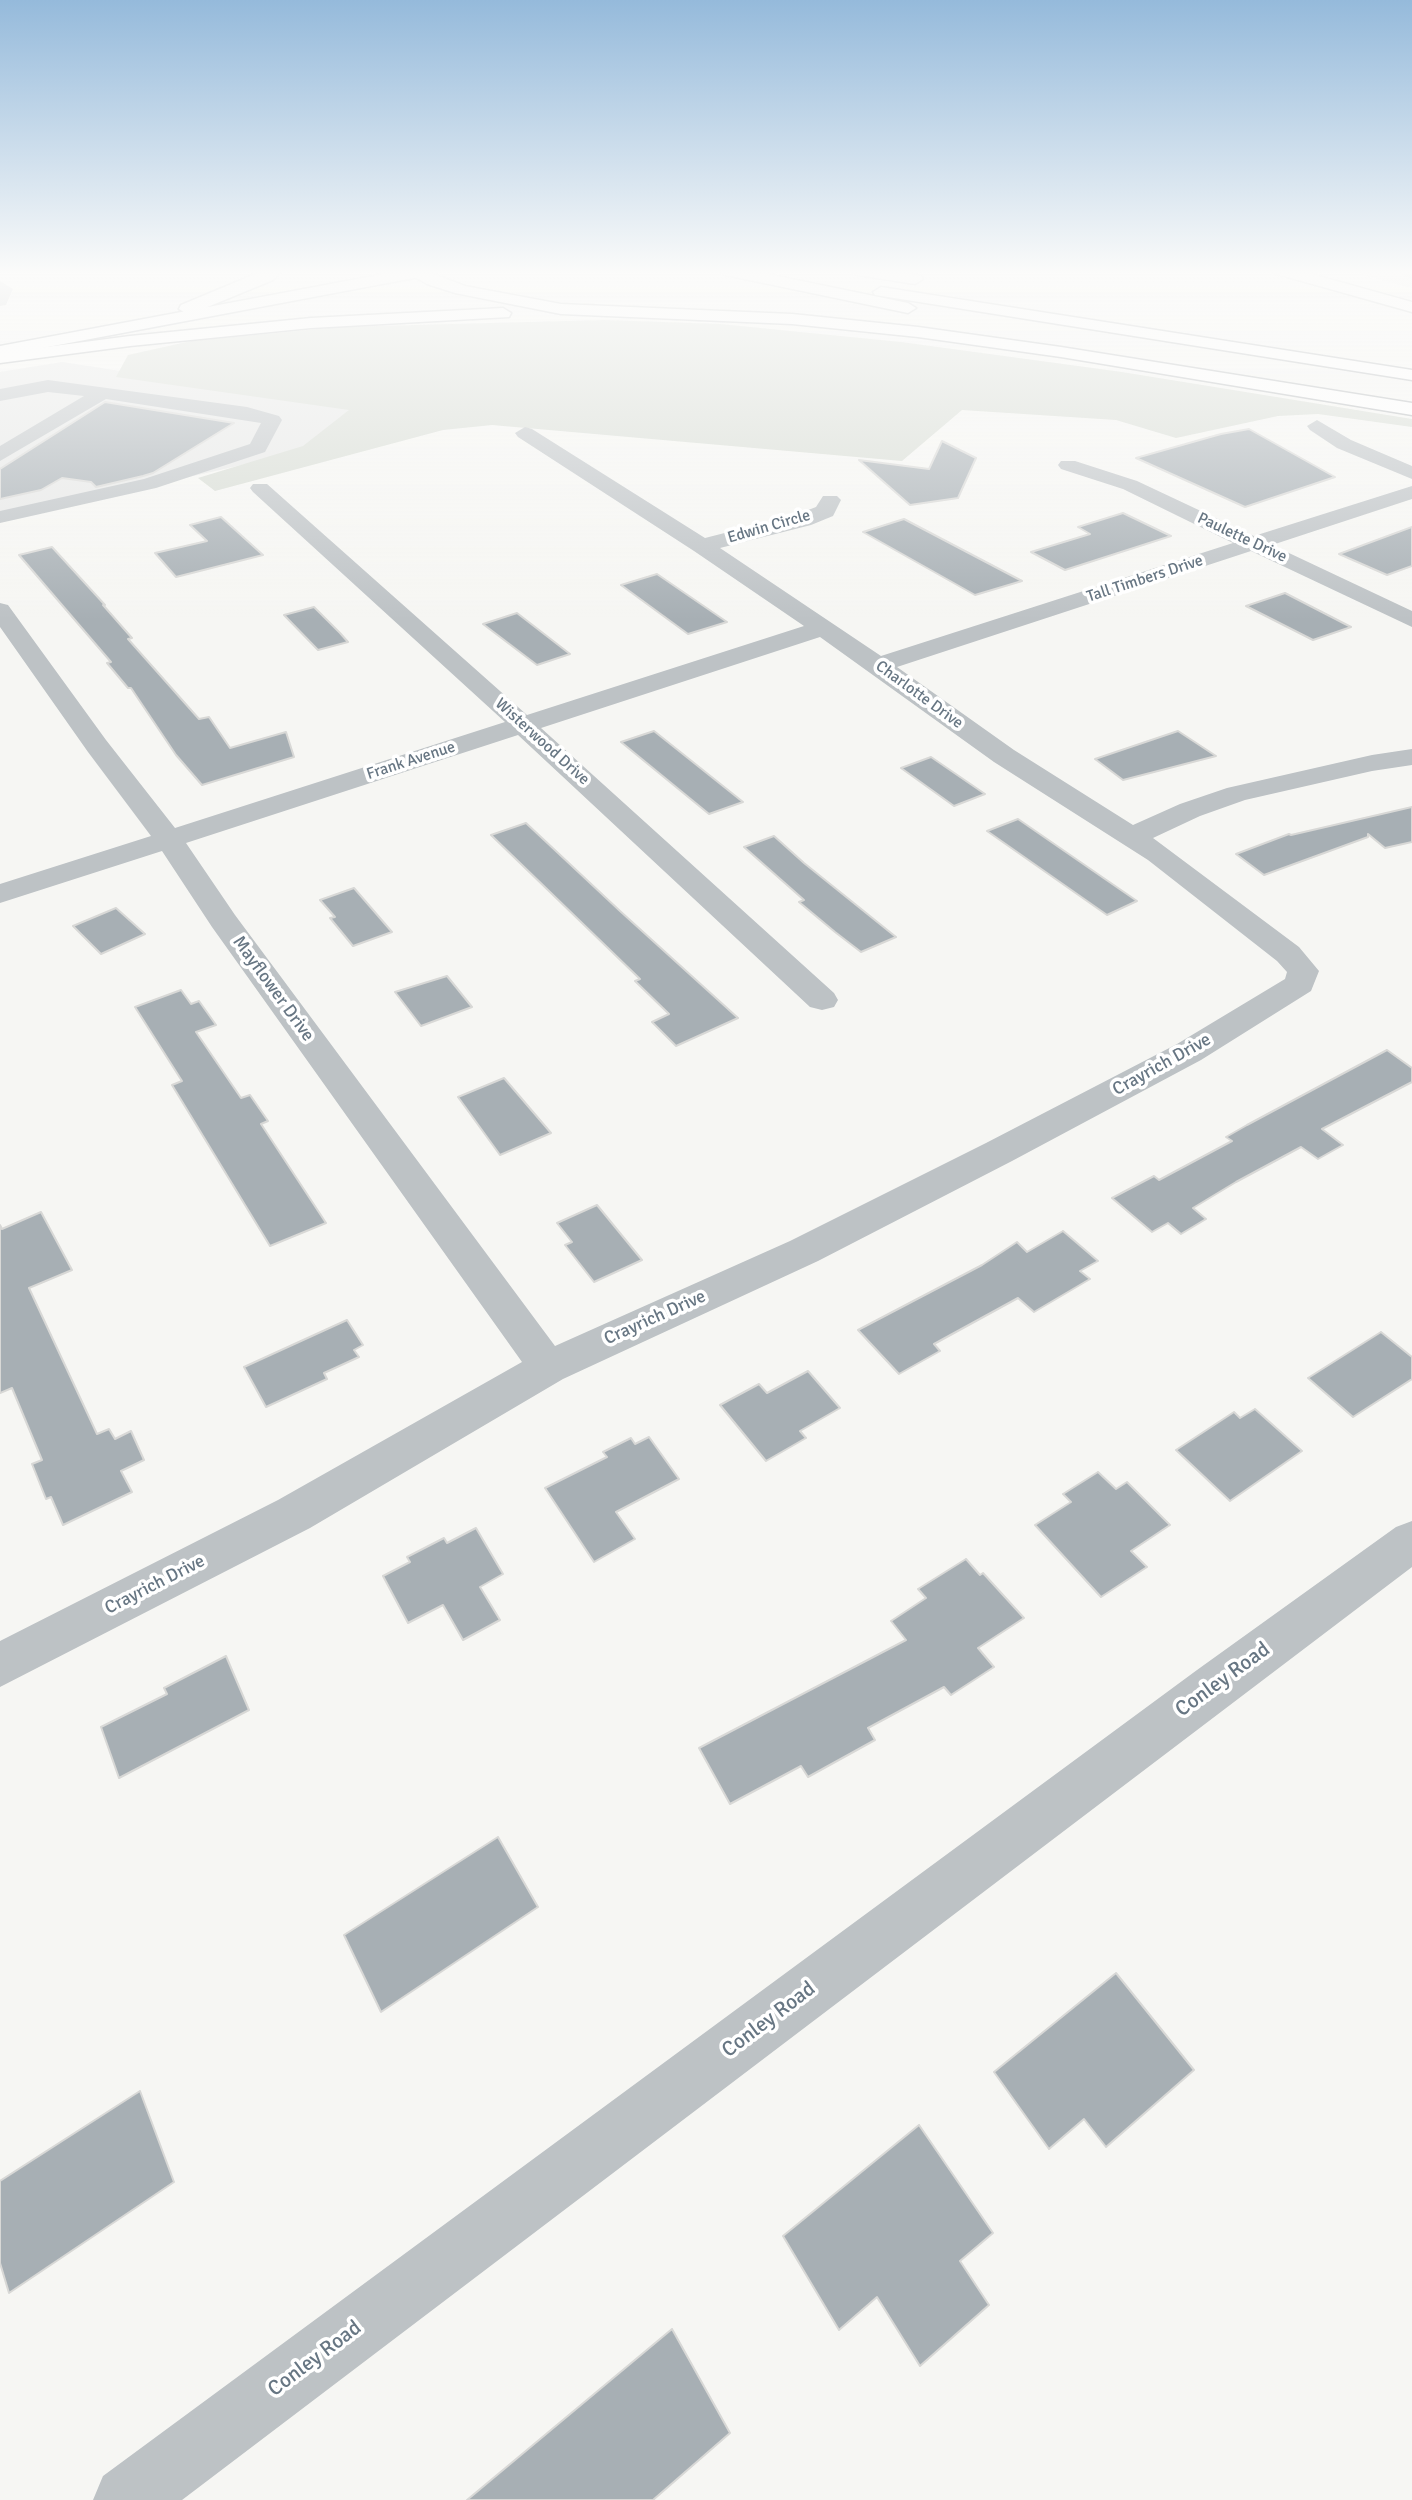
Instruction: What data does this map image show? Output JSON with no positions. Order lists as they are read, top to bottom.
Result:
{
  "streets": {
    "street": [
      "Edwin Circle",
      "Paulette Drive",
      "Tall Timbers Drive",
      "Charlotte Drive",
      "Wisterwood Drive",
      "Frank Avenue",
      "Mayflower Drive",
      "Crayrich Drive",
      "Conley Road"
    ]
  },
  "crossings": [
    ["Edwin Circle", "Charlotte Drive"],
    ["Paulette Drive", "Tall Timbers Drive"],
    ["Tall Timbers Drive", "Charlotte Drive"],
    ["Charlotte Drive", "Frank Avenue"],
    ["Charlotte Drive", "Crayrich Drive"],
    ["Wisterwood Drive", "Frank Avenue"],
    ["Frank Avenue", "Mayflower Drive"],
    ["Mayflower Drive", "Crayrich Drive"]
  ]
}
